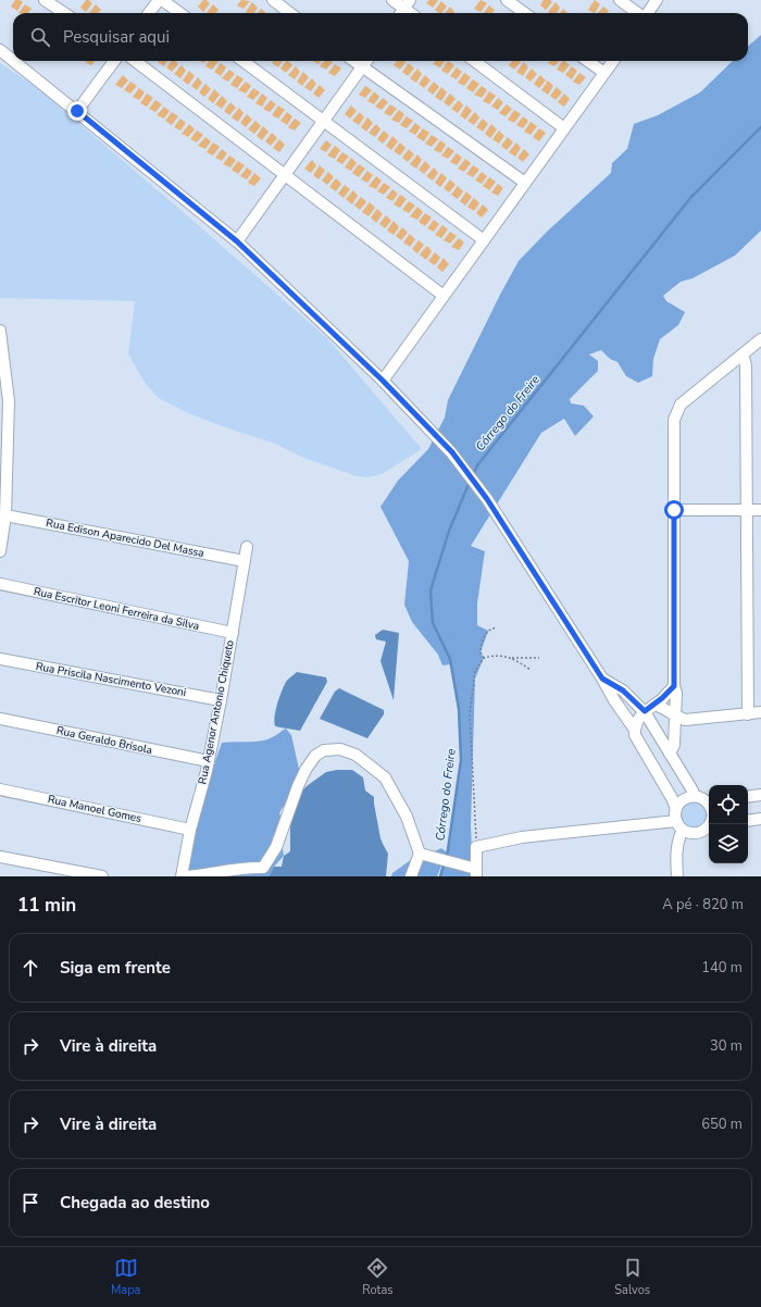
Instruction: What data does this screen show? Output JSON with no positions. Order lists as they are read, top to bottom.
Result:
{
  "streets": {
    "street": [
      "Rua Edison Aparecido Del Massa",
      "Rua Escritor Leoni Ferreira da Silva",
      "Rua Priscila Nascimento Vezoni",
      "Rua Agenor Antonio Chiqueto",
      "Rua Geraldo Brisola",
      "Rua Manoel Gomes"
    ]
  },
  "crossings": [
    ["Rua Edison Aparecido Del Massa", "Rua Agenor Antonio Chiqueto"],
    ["Rua Escritor Leoni Ferreira da Silva", "Rua Agenor Antonio Chiqueto"],
    ["Rua Priscila Nascimento Vezoni", "Rua Agenor Antonio Chiqueto"],
    ["Rua Agenor Antonio Chiqueto", "Rua Geraldo Brisola"],
    ["Rua Agenor Antonio Chiqueto", "Rua Manoel Gomes"]
  ],
  "water": ["Córrego do Freire"],
  "page": {
    "search": "Pesquisar aqui",
    "heading": ["11 min", "A pé · 820 m"],
    "list": [
      ["Siga em frente", "140 m"],
      ["Vire à direita", "30 m"],
      ["Vire à direita", "650 m"],
      "Chegada ao destino"
    ],
    "nav": ["Mapa", "Rotas", "Salvos"]
  }
}
